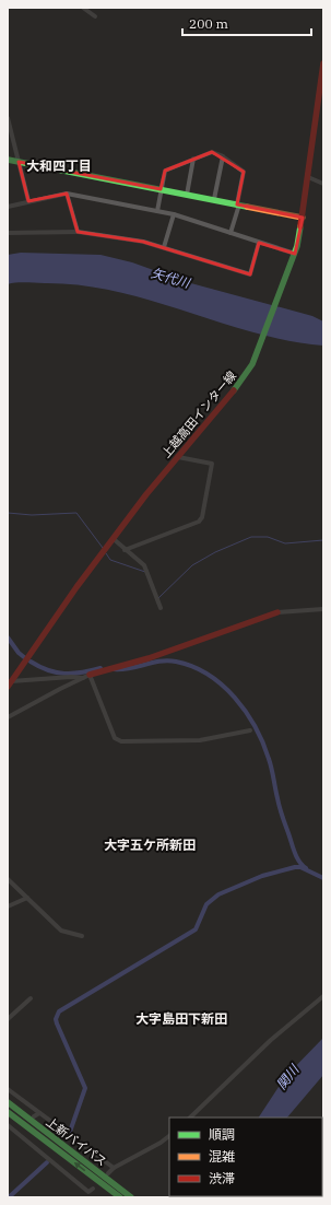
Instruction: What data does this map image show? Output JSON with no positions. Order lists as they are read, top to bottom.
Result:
{
  "streets": {
    "main road": ["上越高田インター線", "上新バイパス"]
  },
  "districts": ["大和四丁目", "大字五ケ所新田", "大字島田下新田"],
  "water": ["矢代川", "関川"],
  "legend": ["順調", "混雑", "渋滞"],
  "scale_bar": "200 m"
}
